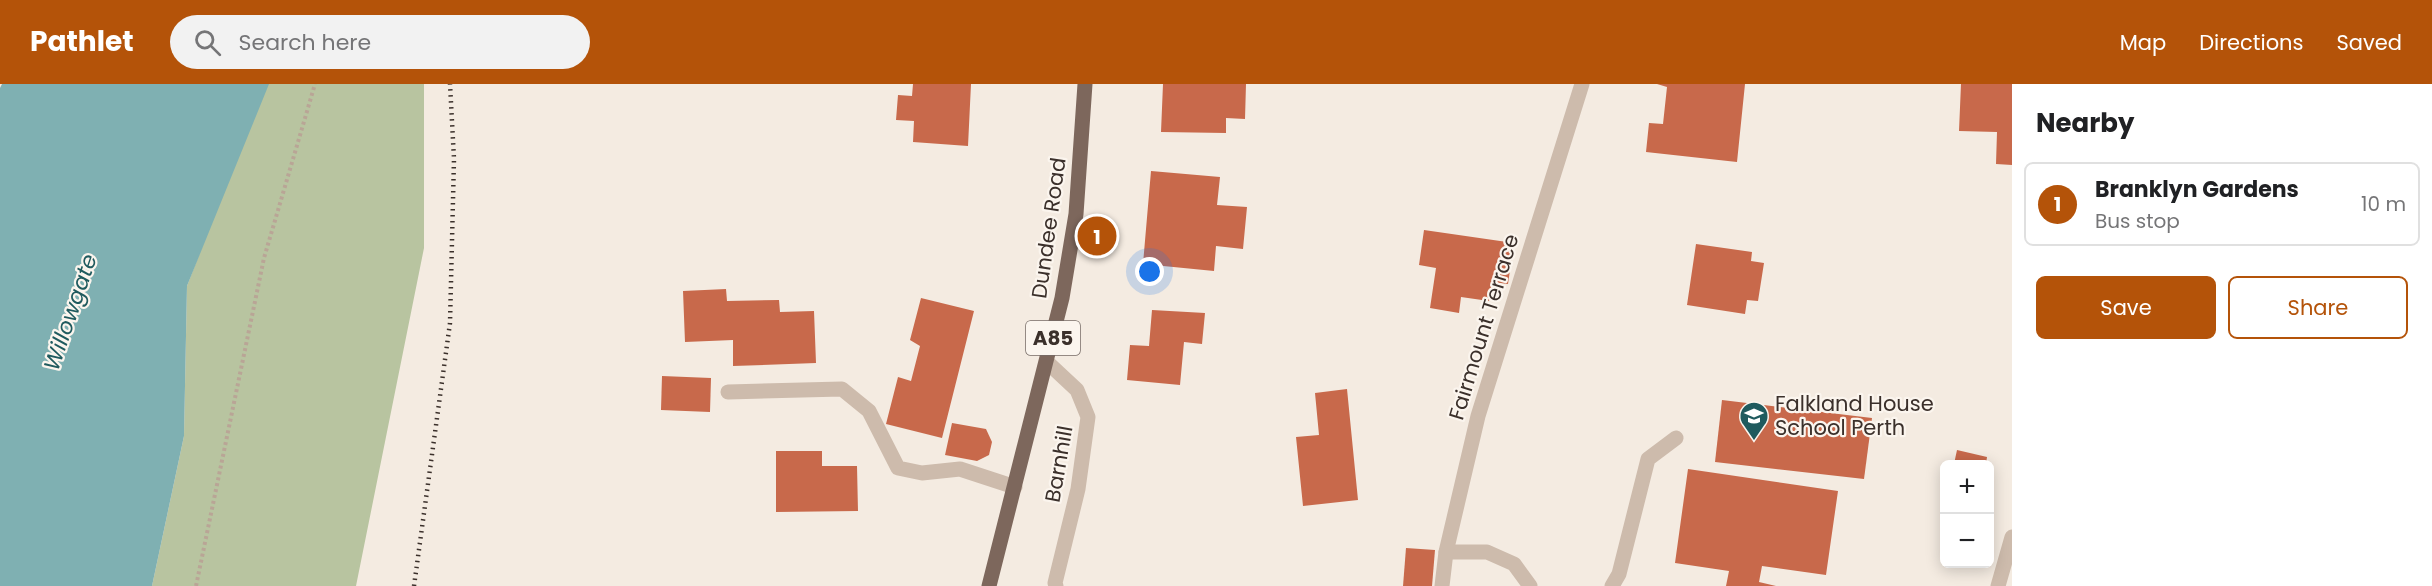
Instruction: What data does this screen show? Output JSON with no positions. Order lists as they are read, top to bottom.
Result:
{
  "streets": {
    "main road": ["Dundee Road", "A85"],
    "street": ["Fairmount Terrace", "Barnhill"]
  },
  "crossings": [
    ["Dundee Road", "Barnhill"]
  ],
  "water": ["Willowgate"],
  "places": {
    "school or university": ["Falkland House School Perth"]
  },
  "page": {
    "header": "Pathlet",
    "search": "Search here",
    "nav": ["Map", "Directions", "Saved"],
    "heading": "Nearby",
    "list": [
      {
        "mark": "1",
        "name": "Branklyn Gardens",
        "note": "Bus stop",
        "value": "10 m"
      }
    ],
    "pins": "1",
    "buttons": ["Save", "Share"],
    "map_buttons": ["+", "−"]
  }
}
